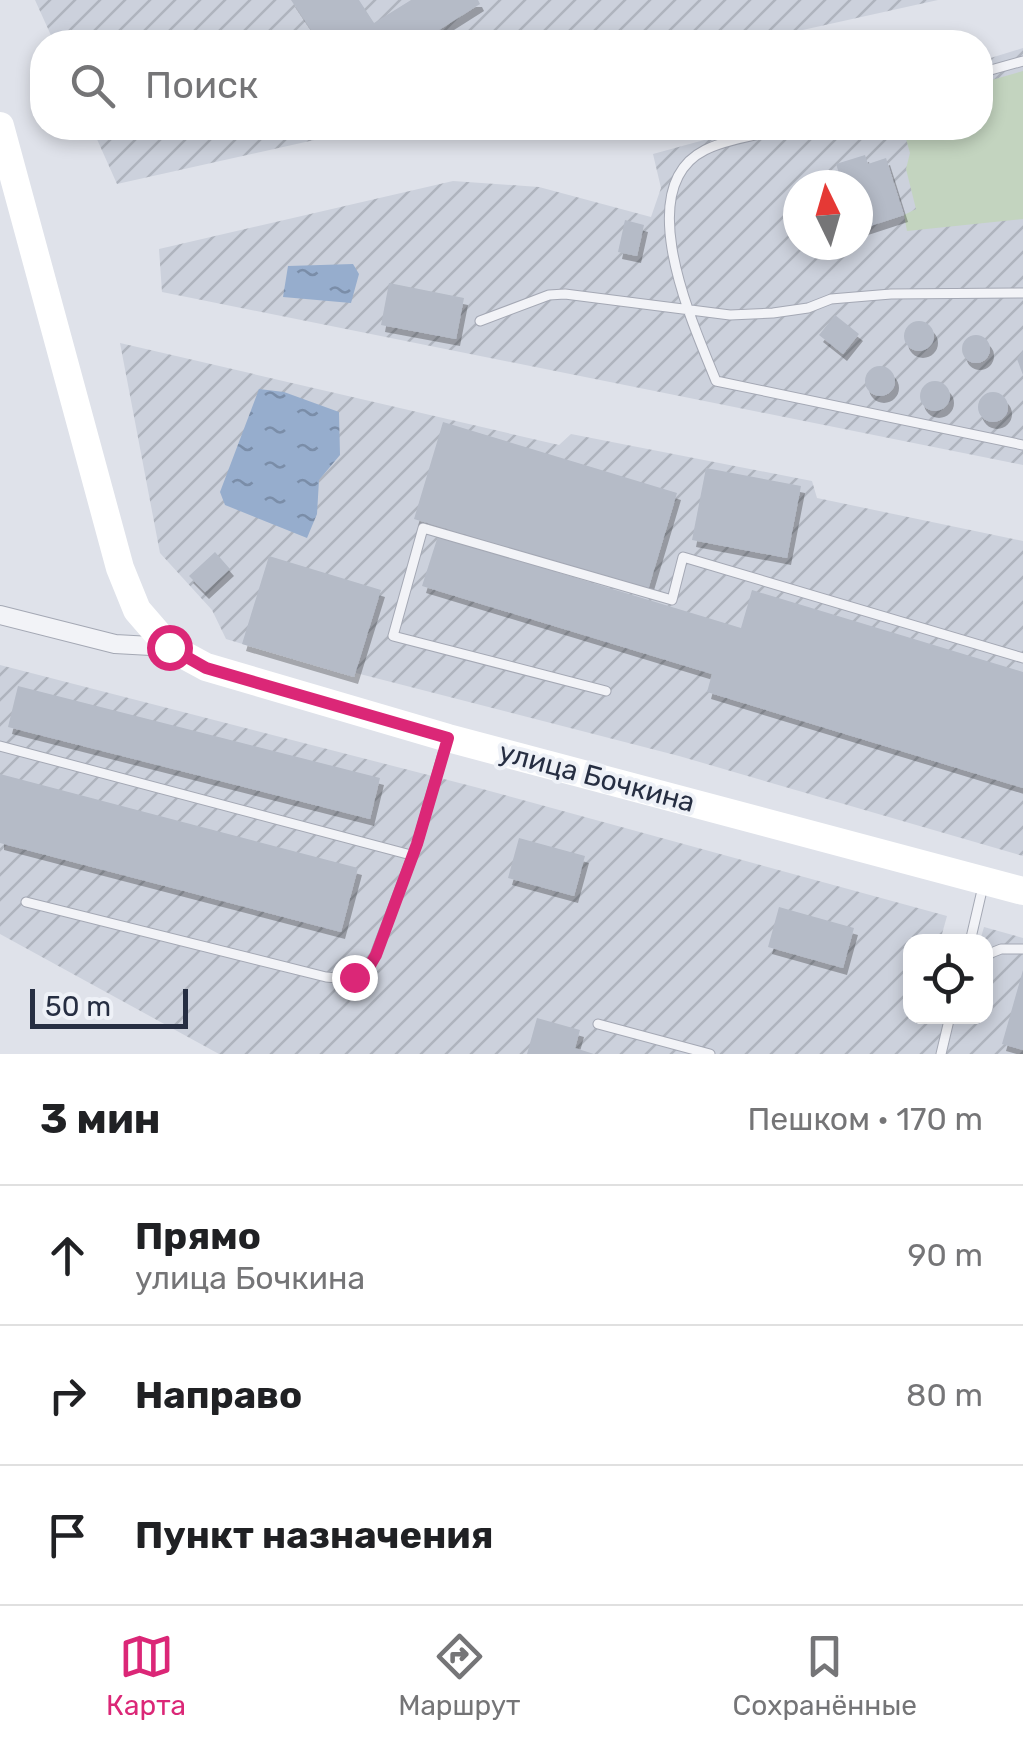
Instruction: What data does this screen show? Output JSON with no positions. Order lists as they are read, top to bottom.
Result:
{
  "streets": {
    "street": ["улица Бочкина"]
  },
  "scale_bar": "50 m",
  "north": "top",
  "page": {
    "search": "Поиск",
    "scale": "50 m",
    "heading": ["3 мин", "Пешком · 170 m"],
    "list": [
      ["Прямо", "улица Бочкина", "90 m"],
      ["Направо", "80 m"],
      "Пункт назначения"
    ],
    "nav": ["Карта", "Маршрут", "Сохранённые"]
  }
}
